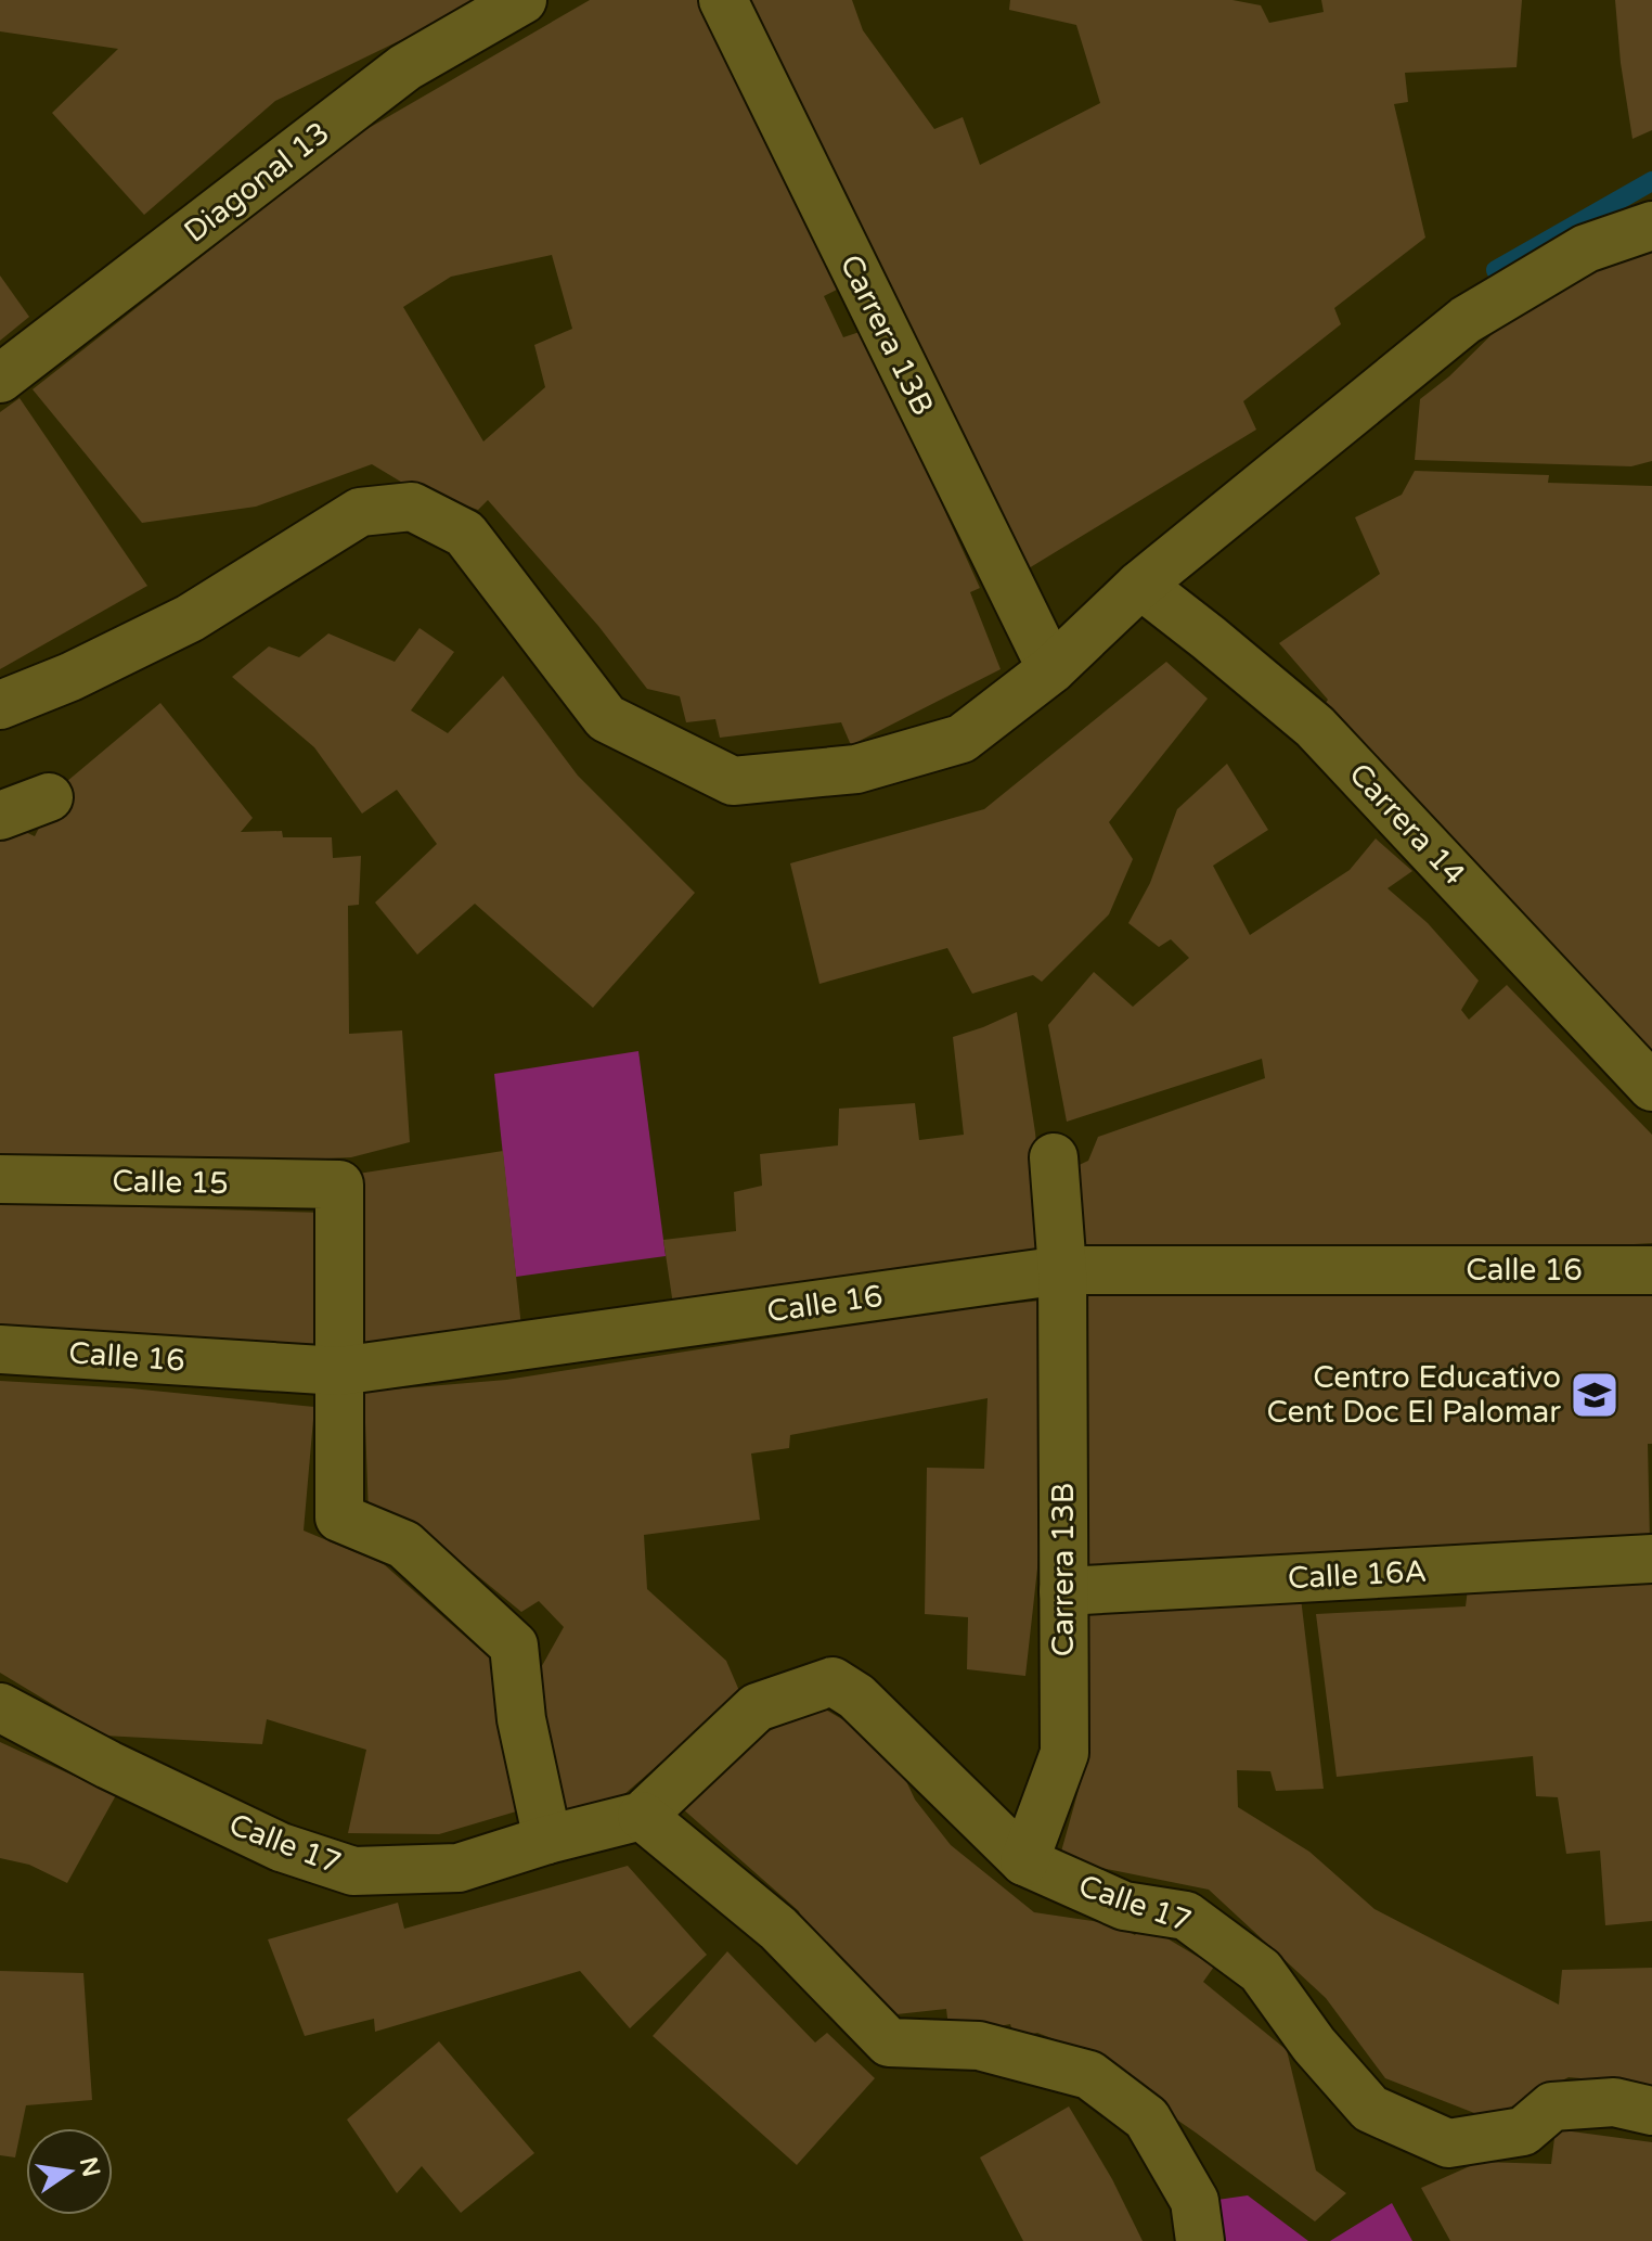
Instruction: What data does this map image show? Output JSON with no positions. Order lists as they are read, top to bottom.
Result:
{
  "streets": {
    "street": [
      "Diagonal 13",
      "Carrera 13B",
      "Carrera 14",
      "Calle 15",
      "Calle 16",
      "Calle 16A",
      "Calle 17"
    ]
  },
  "crossings": [
    ["Carrera 13B", "Calle 16"],
    ["Carrera 13B", "Calle 16A"],
    ["Carrera 13B", "Calle 17"],
    ["Calle 15", "Calle 16"]
  ],
  "places": {
    "school or university": ["Centro Educativo Cent Doc El Palomar"]
  },
  "north": "right"
}
